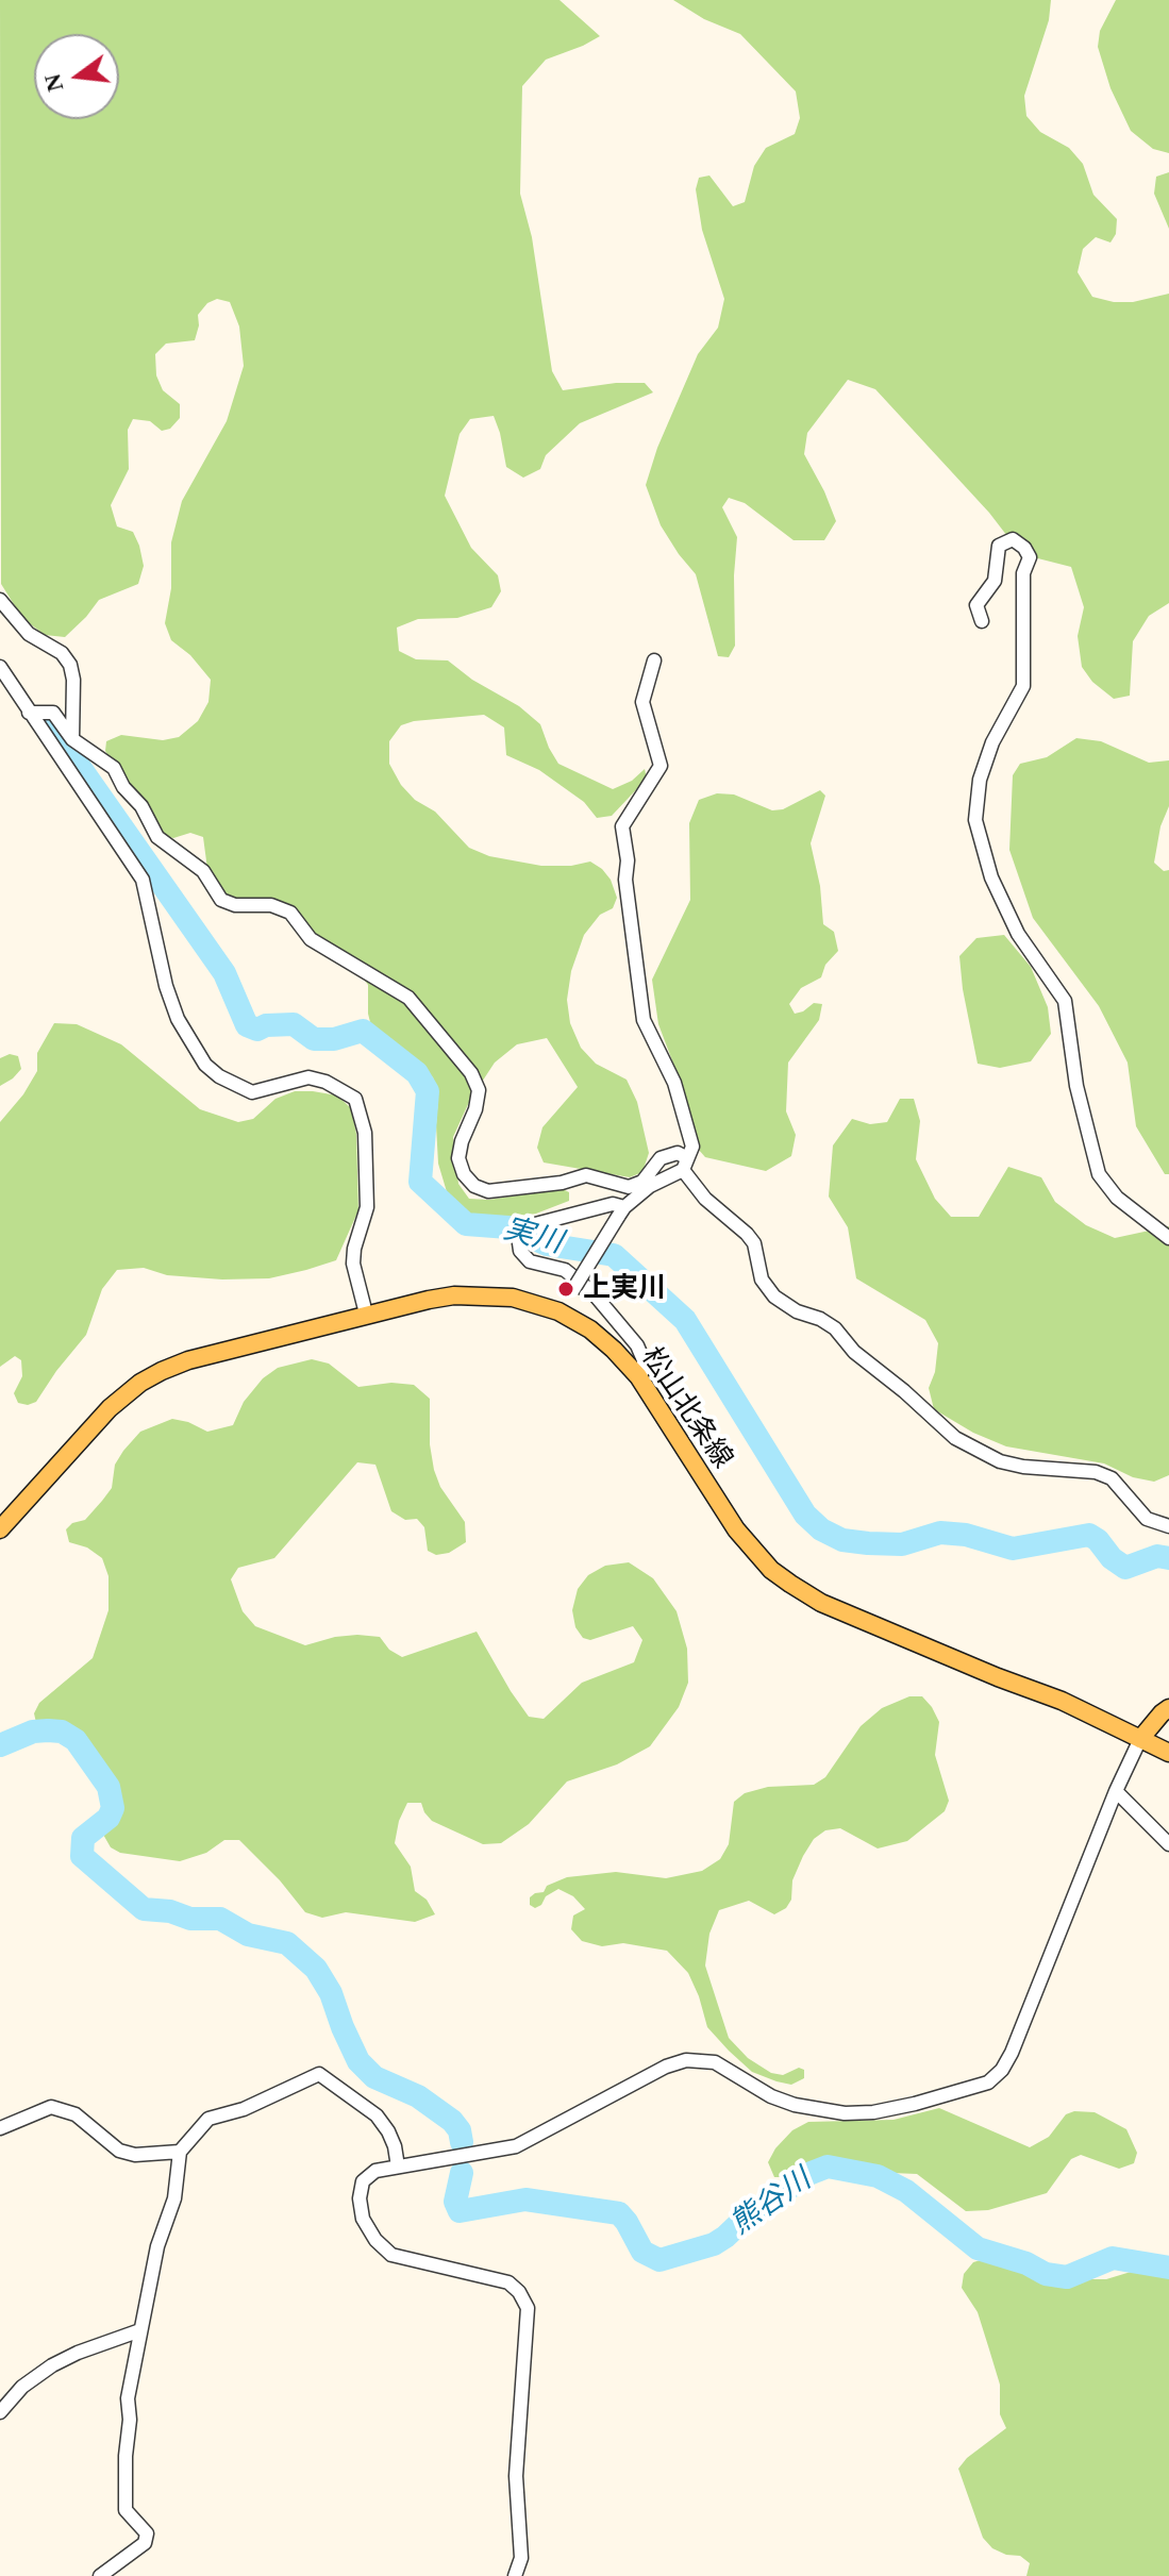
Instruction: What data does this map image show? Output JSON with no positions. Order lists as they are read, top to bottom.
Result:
{
  "streets": {
    "main road": ["松山北条線"]
  },
  "water": ["実川", "熊谷川"],
  "places": ["上実川"],
  "north": "left"
}
